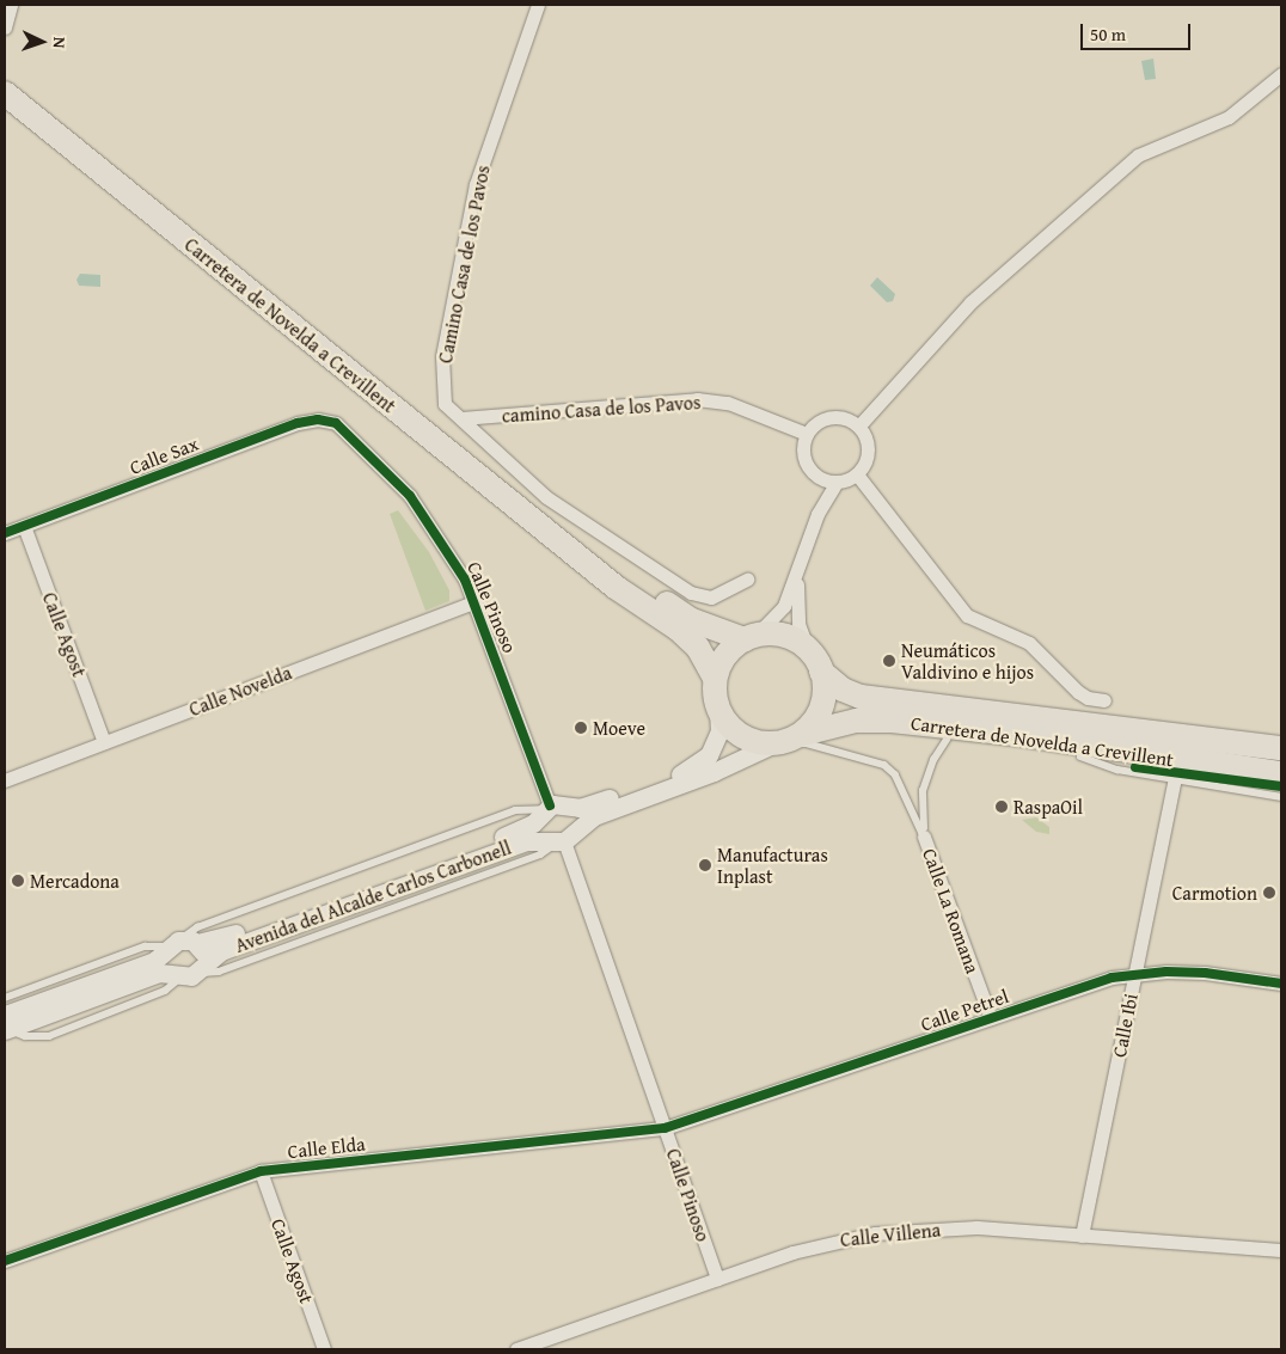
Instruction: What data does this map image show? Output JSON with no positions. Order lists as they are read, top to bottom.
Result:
{
  "streets": {
    "highway": ["Carretera de Novelda a Crevillent"],
    "main road": ["Avenida del Alcalde Carlos Carbonell"],
    "street": [
      "Camino Casa de los Pavos",
      "camino Casa de los Pavos",
      "Calle Sax",
      "Calle Pinoso",
      "Calle Agost",
      "Calle Novelda",
      "Calle La Romana",
      "Calle Petrel",
      "Calle Ibi",
      "Calle Elda",
      "Calle Villena"
    ]
  },
  "crossings": [
    ["Camino Casa de los Pavos", "camino Casa de los Pavos"],
    ["Carretera de Novelda a Crevillent", "Avenida del Alcalde Carlos Carbonell"],
    ["Calle Sax", "Calle Pinoso"],
    ["Calle Sax", "Calle Agost"],
    ["Calle Pinoso", "Calle Novelda"],
    ["Calle Pinoso", "Avenida del Alcalde Carlos Carbonell"],
    ["Calle Pinoso", "Calle Petrel"],
    ["Calle Pinoso", "Calle Elda"],
    ["Calle Pinoso", "Calle Villena"],
    ["Calle Agost", "Calle Novelda"],
    ["Calle Agost", "Calle Elda"],
    ["Calle La Romana", "Calle Petrel"],
    ["Calle Petrel", "Calle Ibi"],
    ["Calle Petrel", "Calle Elda"],
    ["Calle Ibi", "Calle Villena"]
  ],
  "places": [
    "Neumáticos Valdivino e hijos",
    "Moeve",
    "RaspaOil",
    "Manufacturas Inplast",
    "Mercadona",
    "Carmotion"
  ],
  "scale_bar": "50 m",
  "north": "right"
}
